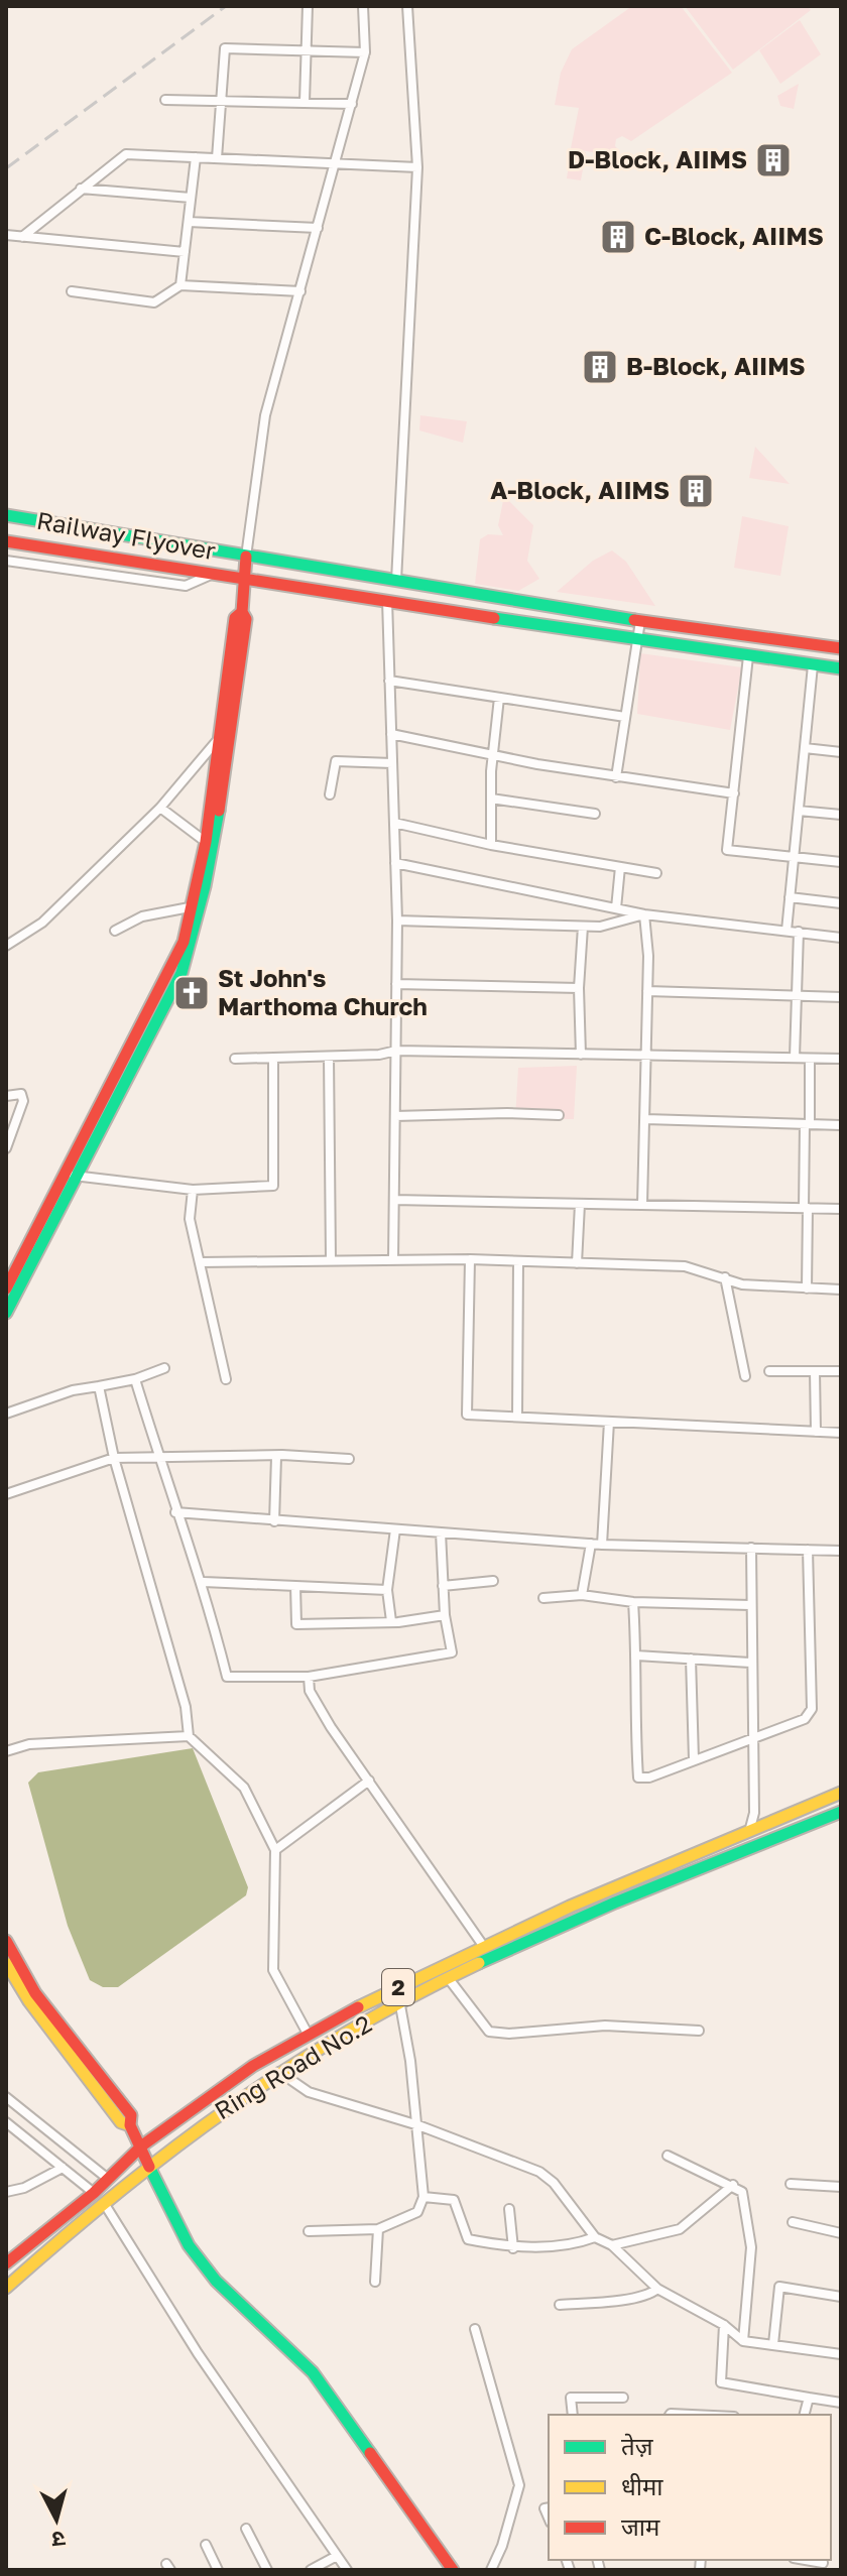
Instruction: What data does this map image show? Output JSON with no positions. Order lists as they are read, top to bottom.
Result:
{
  "streets": {
    "main road": ["Railway Flyover", "2", "Ring Road No.2"]
  },
  "places": {
    "building": [
      "D-Block, AIIMS",
      "C-Block, AIIMS",
      "B-Block, AIIMS",
      "A-Block, AIIMS"
    ],
    "church": ["St John's Marthoma Church"]
  },
  "legend": ["तेज़", "धीमा", "जाम"],
  "north": "bottom"
}
